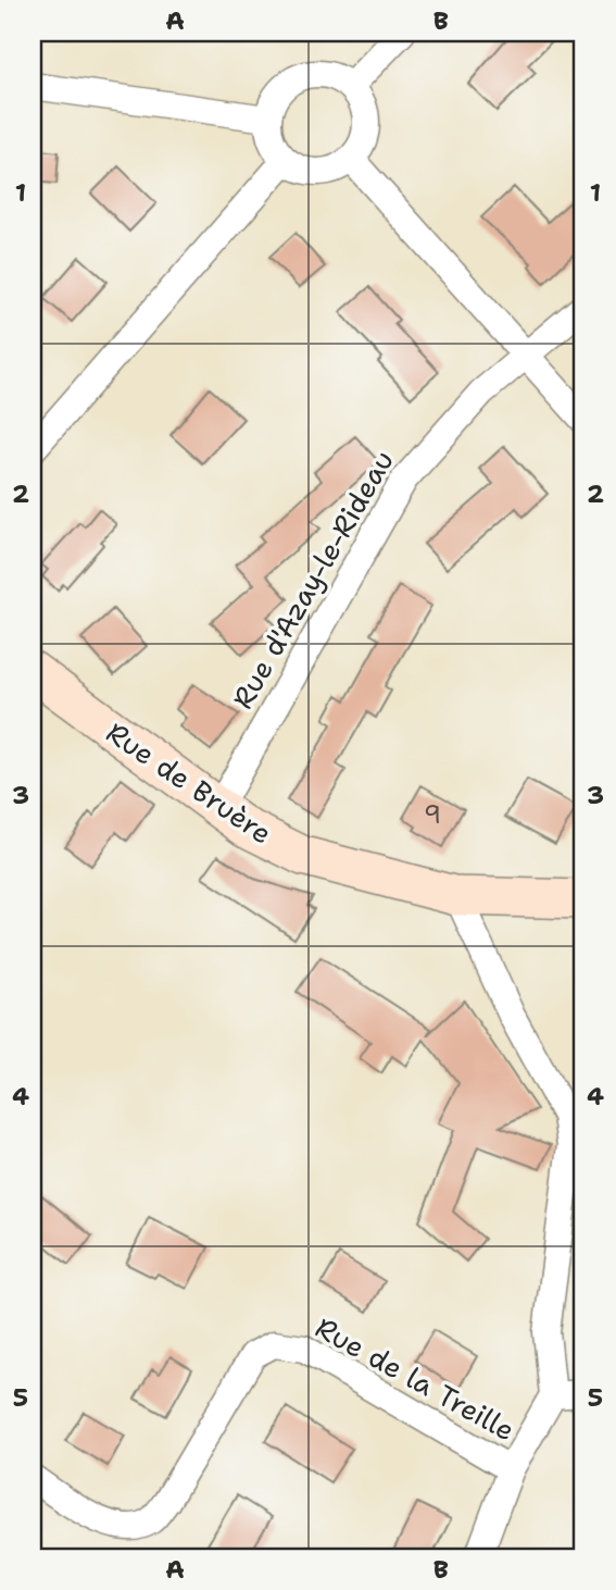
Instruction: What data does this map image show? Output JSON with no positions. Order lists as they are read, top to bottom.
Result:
{
  "streets": {
    "street": ["Rue d'Azay-le-Rideau", "Rue de Bruère", "Rue de la Treille"]
  },
  "crossings": [
    ["Rue d'Azay-le-Rideau", "Rue de Bruère"]
  ],
  "house_numbers": ["9"],
  "grid": {
    "columns": ["A", "B"],
    "rows": [
      "1",
      "2",
      "3",
      "4",
      "5"
    ]
  }
}
